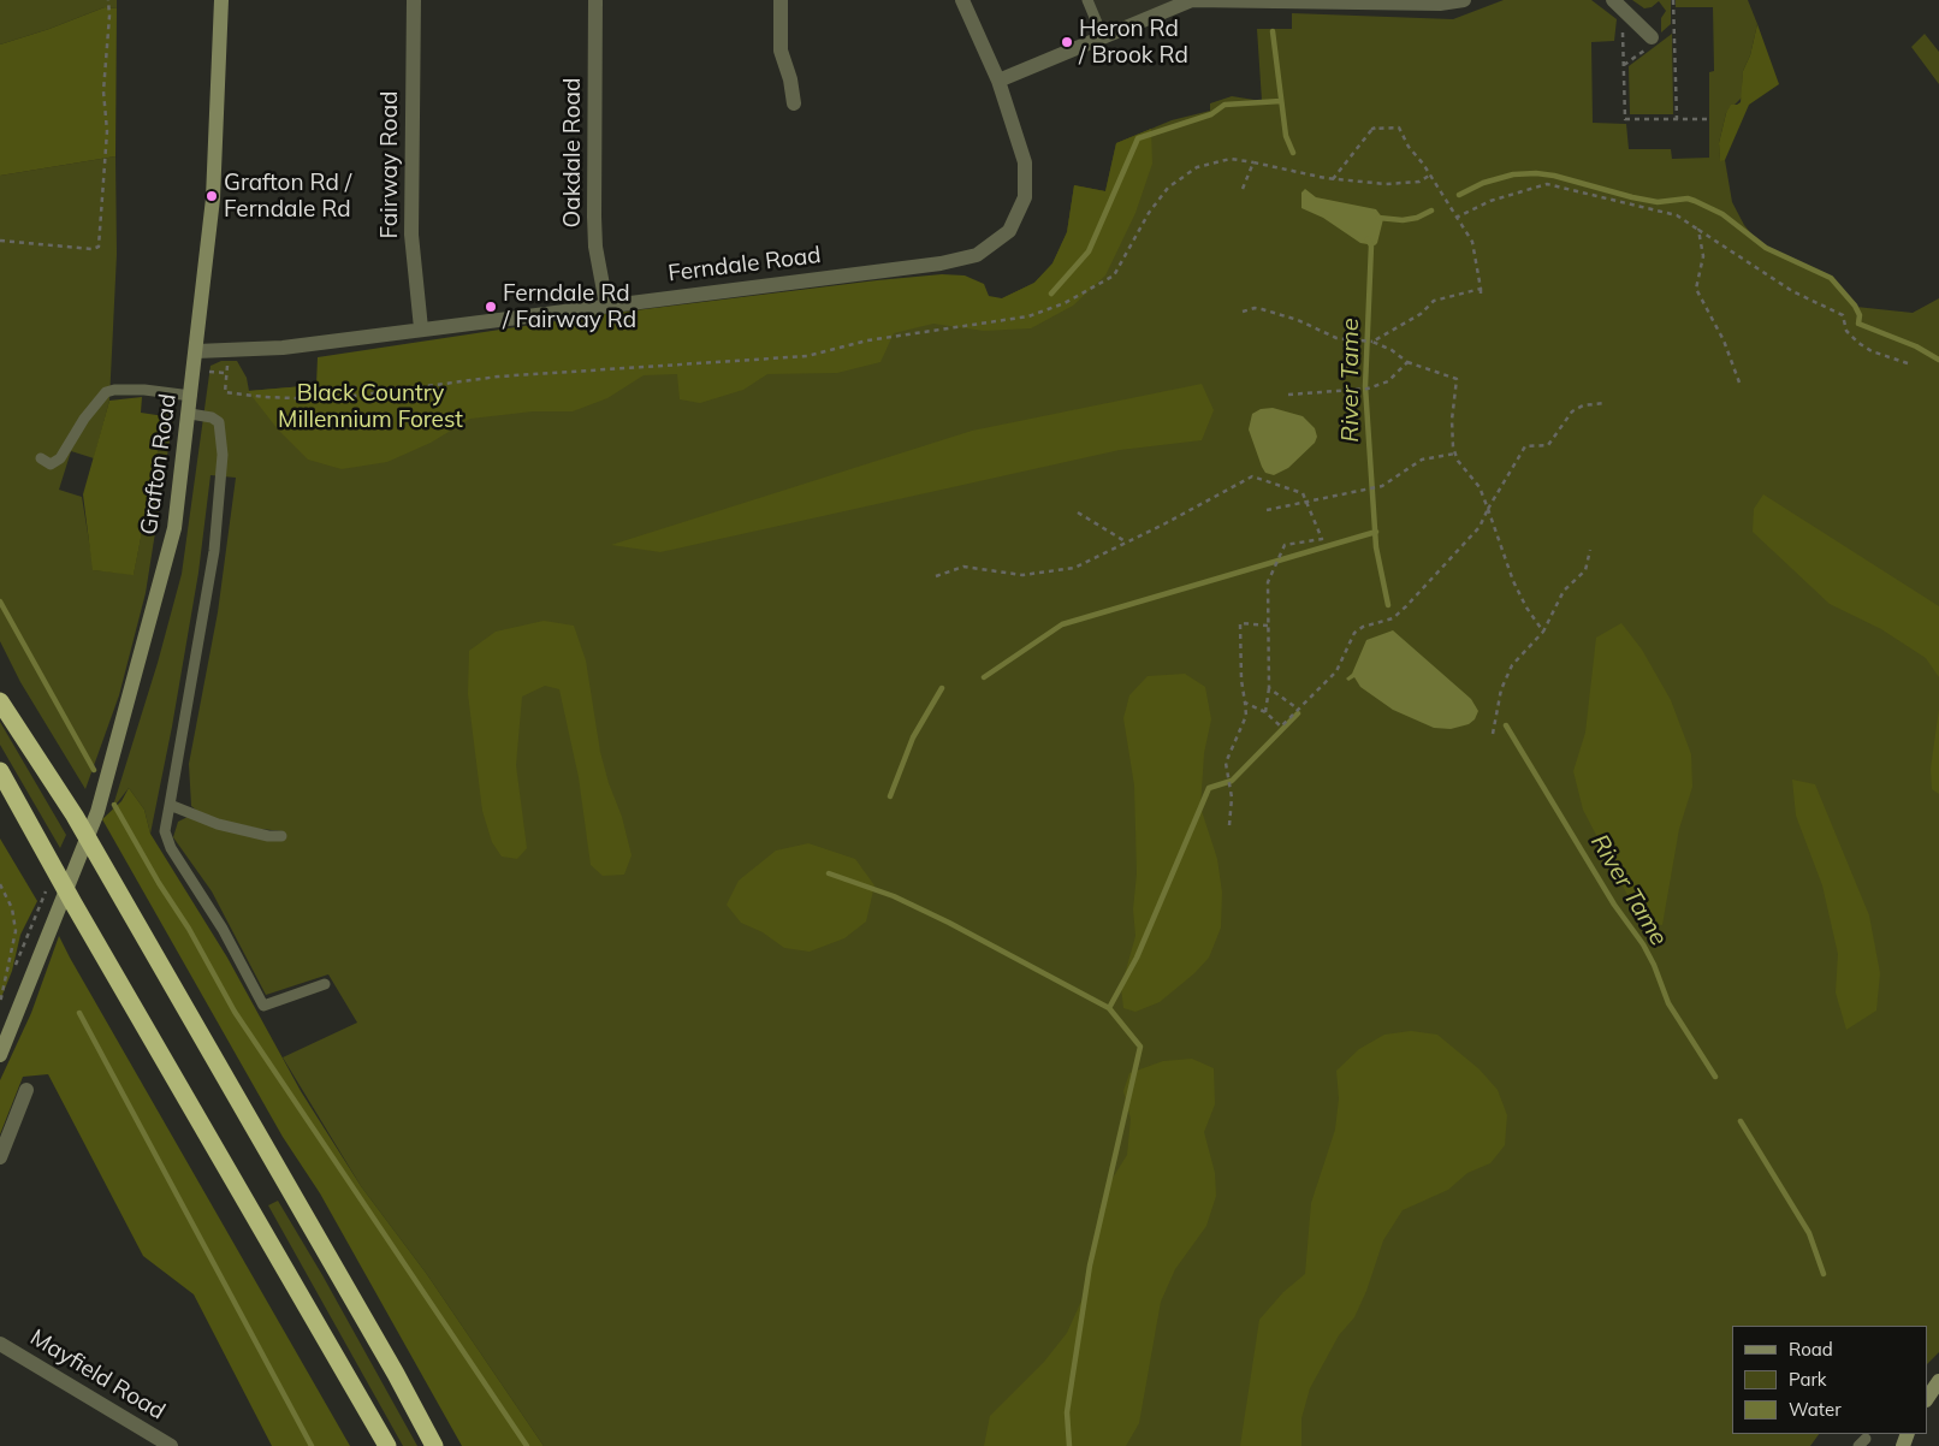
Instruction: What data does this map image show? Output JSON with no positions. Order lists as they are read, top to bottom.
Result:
{
  "streets": {
    "street": [
      "Oakdale Road",
      "Fairway Road",
      "Ferndale Road",
      "Grafton Road",
      "Mayfield Road"
    ]
  },
  "crossings": [
    ["Oakdale Road", "Ferndale Road"],
    ["Fairway Road", "Ferndale Road"],
    ["Ferndale Road", "Grafton Road"]
  ],
  "water": ["River Tame"],
  "parks": ["Black Country Millennium Forest"],
  "places": ["Heron Rd / Brook Rd", "Grafton Rd / Ferndale Rd", "Ferndale Rd / Fairway Rd"],
  "legend": ["Road", "Park", "Water"]
}
